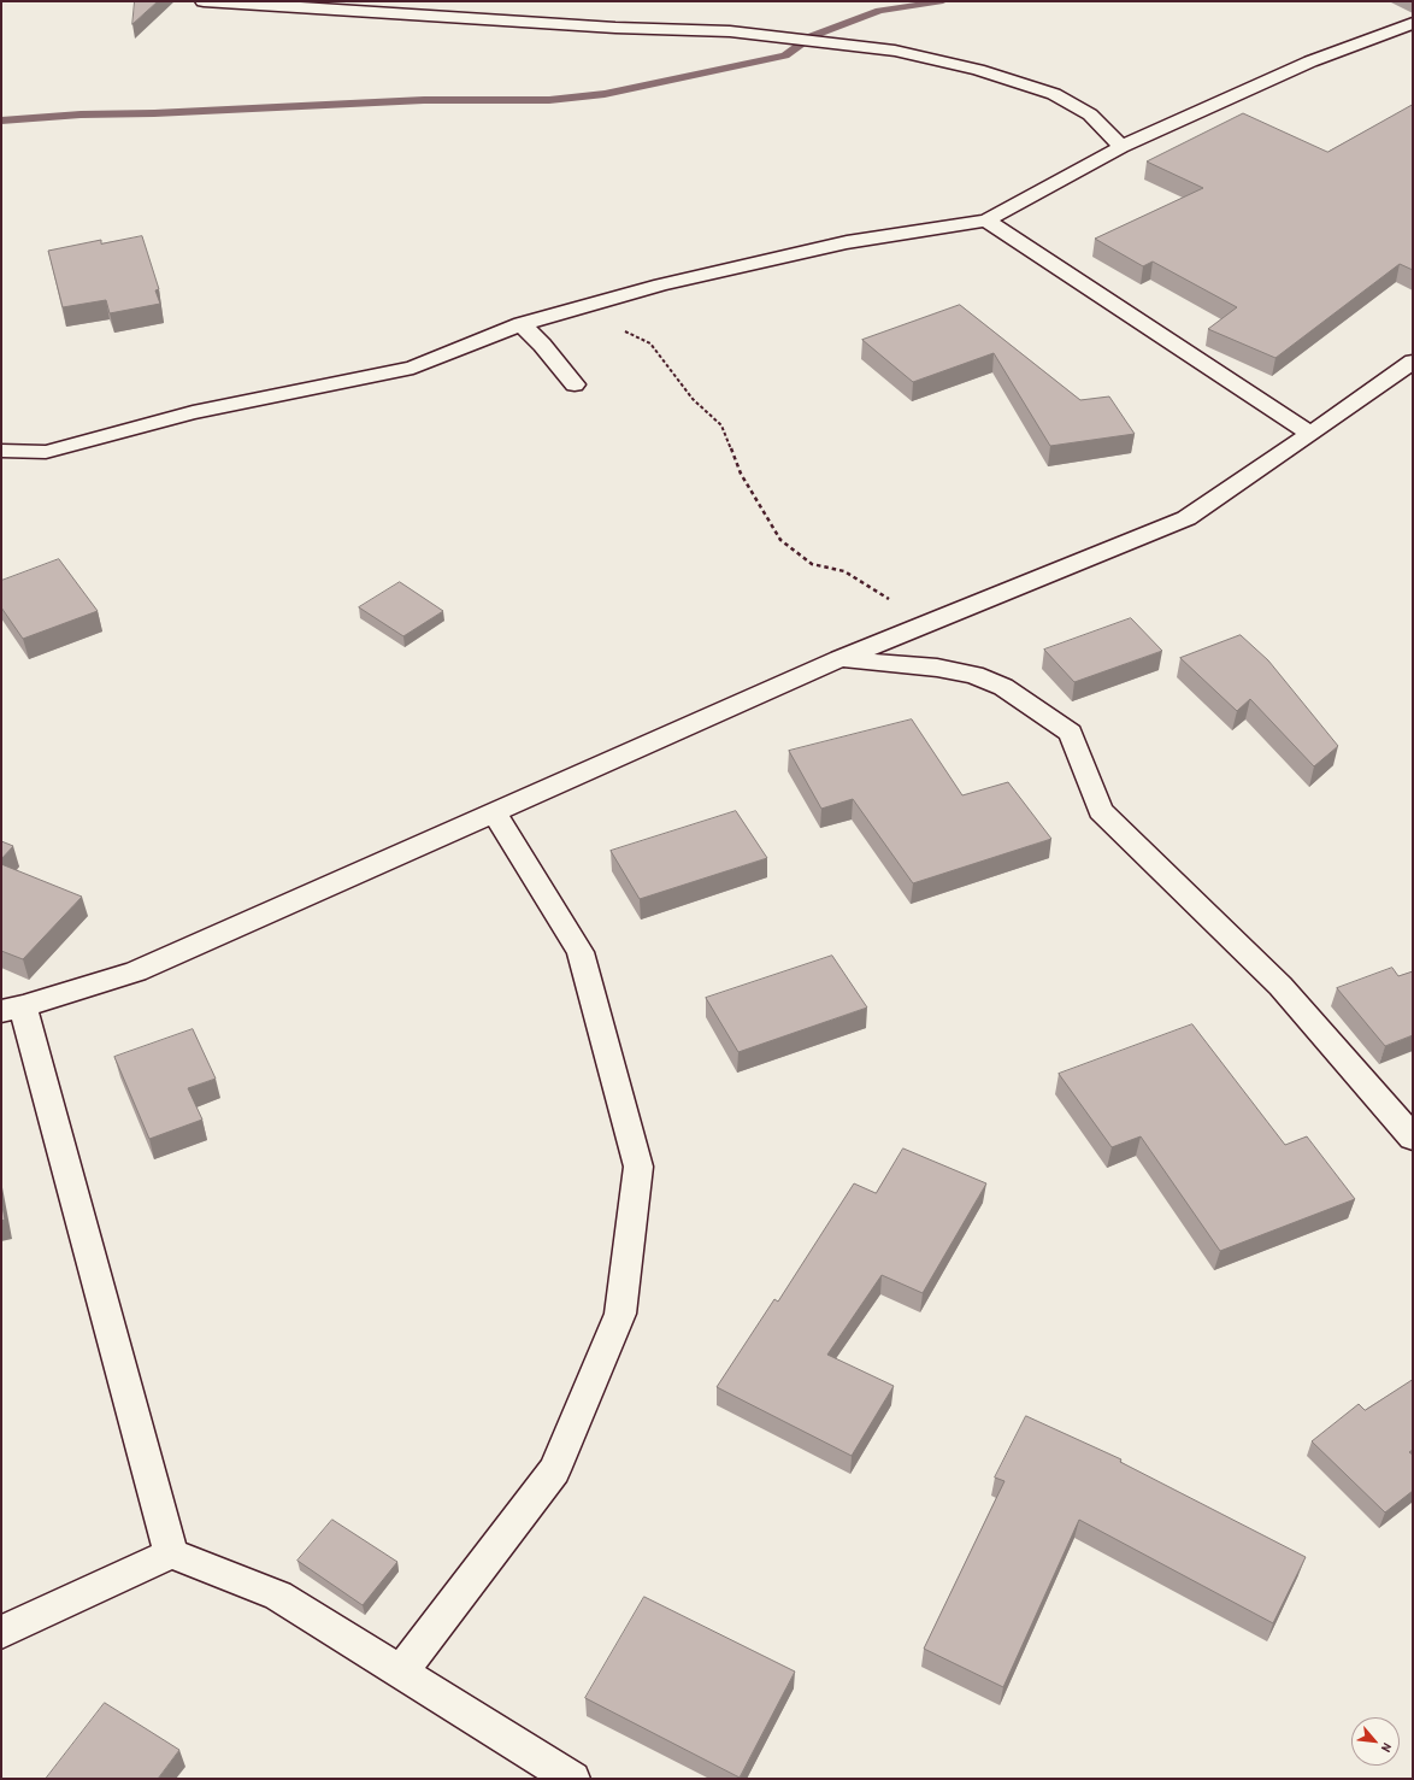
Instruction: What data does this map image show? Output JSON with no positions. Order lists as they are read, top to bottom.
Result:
{
  "north": "bottom right"
}
